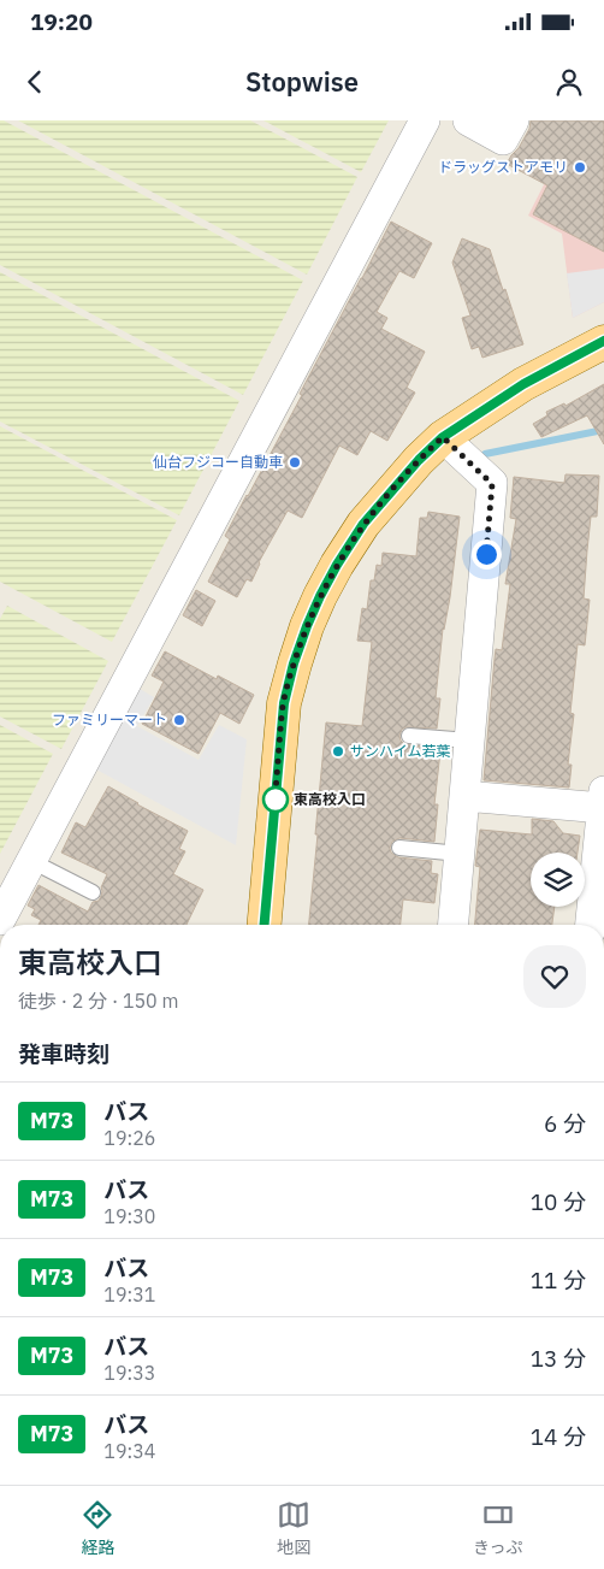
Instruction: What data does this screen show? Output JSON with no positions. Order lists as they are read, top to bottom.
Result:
{
  "places": [
    "ドラッグストアモリ",
    "仙台フジコー自動車",
    "ファミリーマート",
    "サンハイム若葉",
    "東高校入口"
  ],
  "lines": ["bus line M73"],
  "page": {
    "status": "19:20",
    "header": "Stopwise",
    "heading": [
      ["東高校入口", "徒歩 · 2 分 · 150 m"],
      "発車時刻"
    ],
    "list": [
      {
        "mark": "M73",
        "name": "バス",
        "note": "19:26",
        "value": "6 分"
      },
      {
        "mark": "M73",
        "name": "バス",
        "note": "19:30",
        "value": "10 分"
      },
      {
        "mark": "M73",
        "name": "バス",
        "note": "19:31",
        "value": "11 分"
      },
      {
        "mark": "M73",
        "name": "バス",
        "note": "19:33",
        "value": "13 分"
      },
      {
        "mark": "M73",
        "name": "バス",
        "note": "19:34",
        "value": "14 分"
      }
    ],
    "tabs": ["経路", "地図", "きっぷ"]
  }
}
